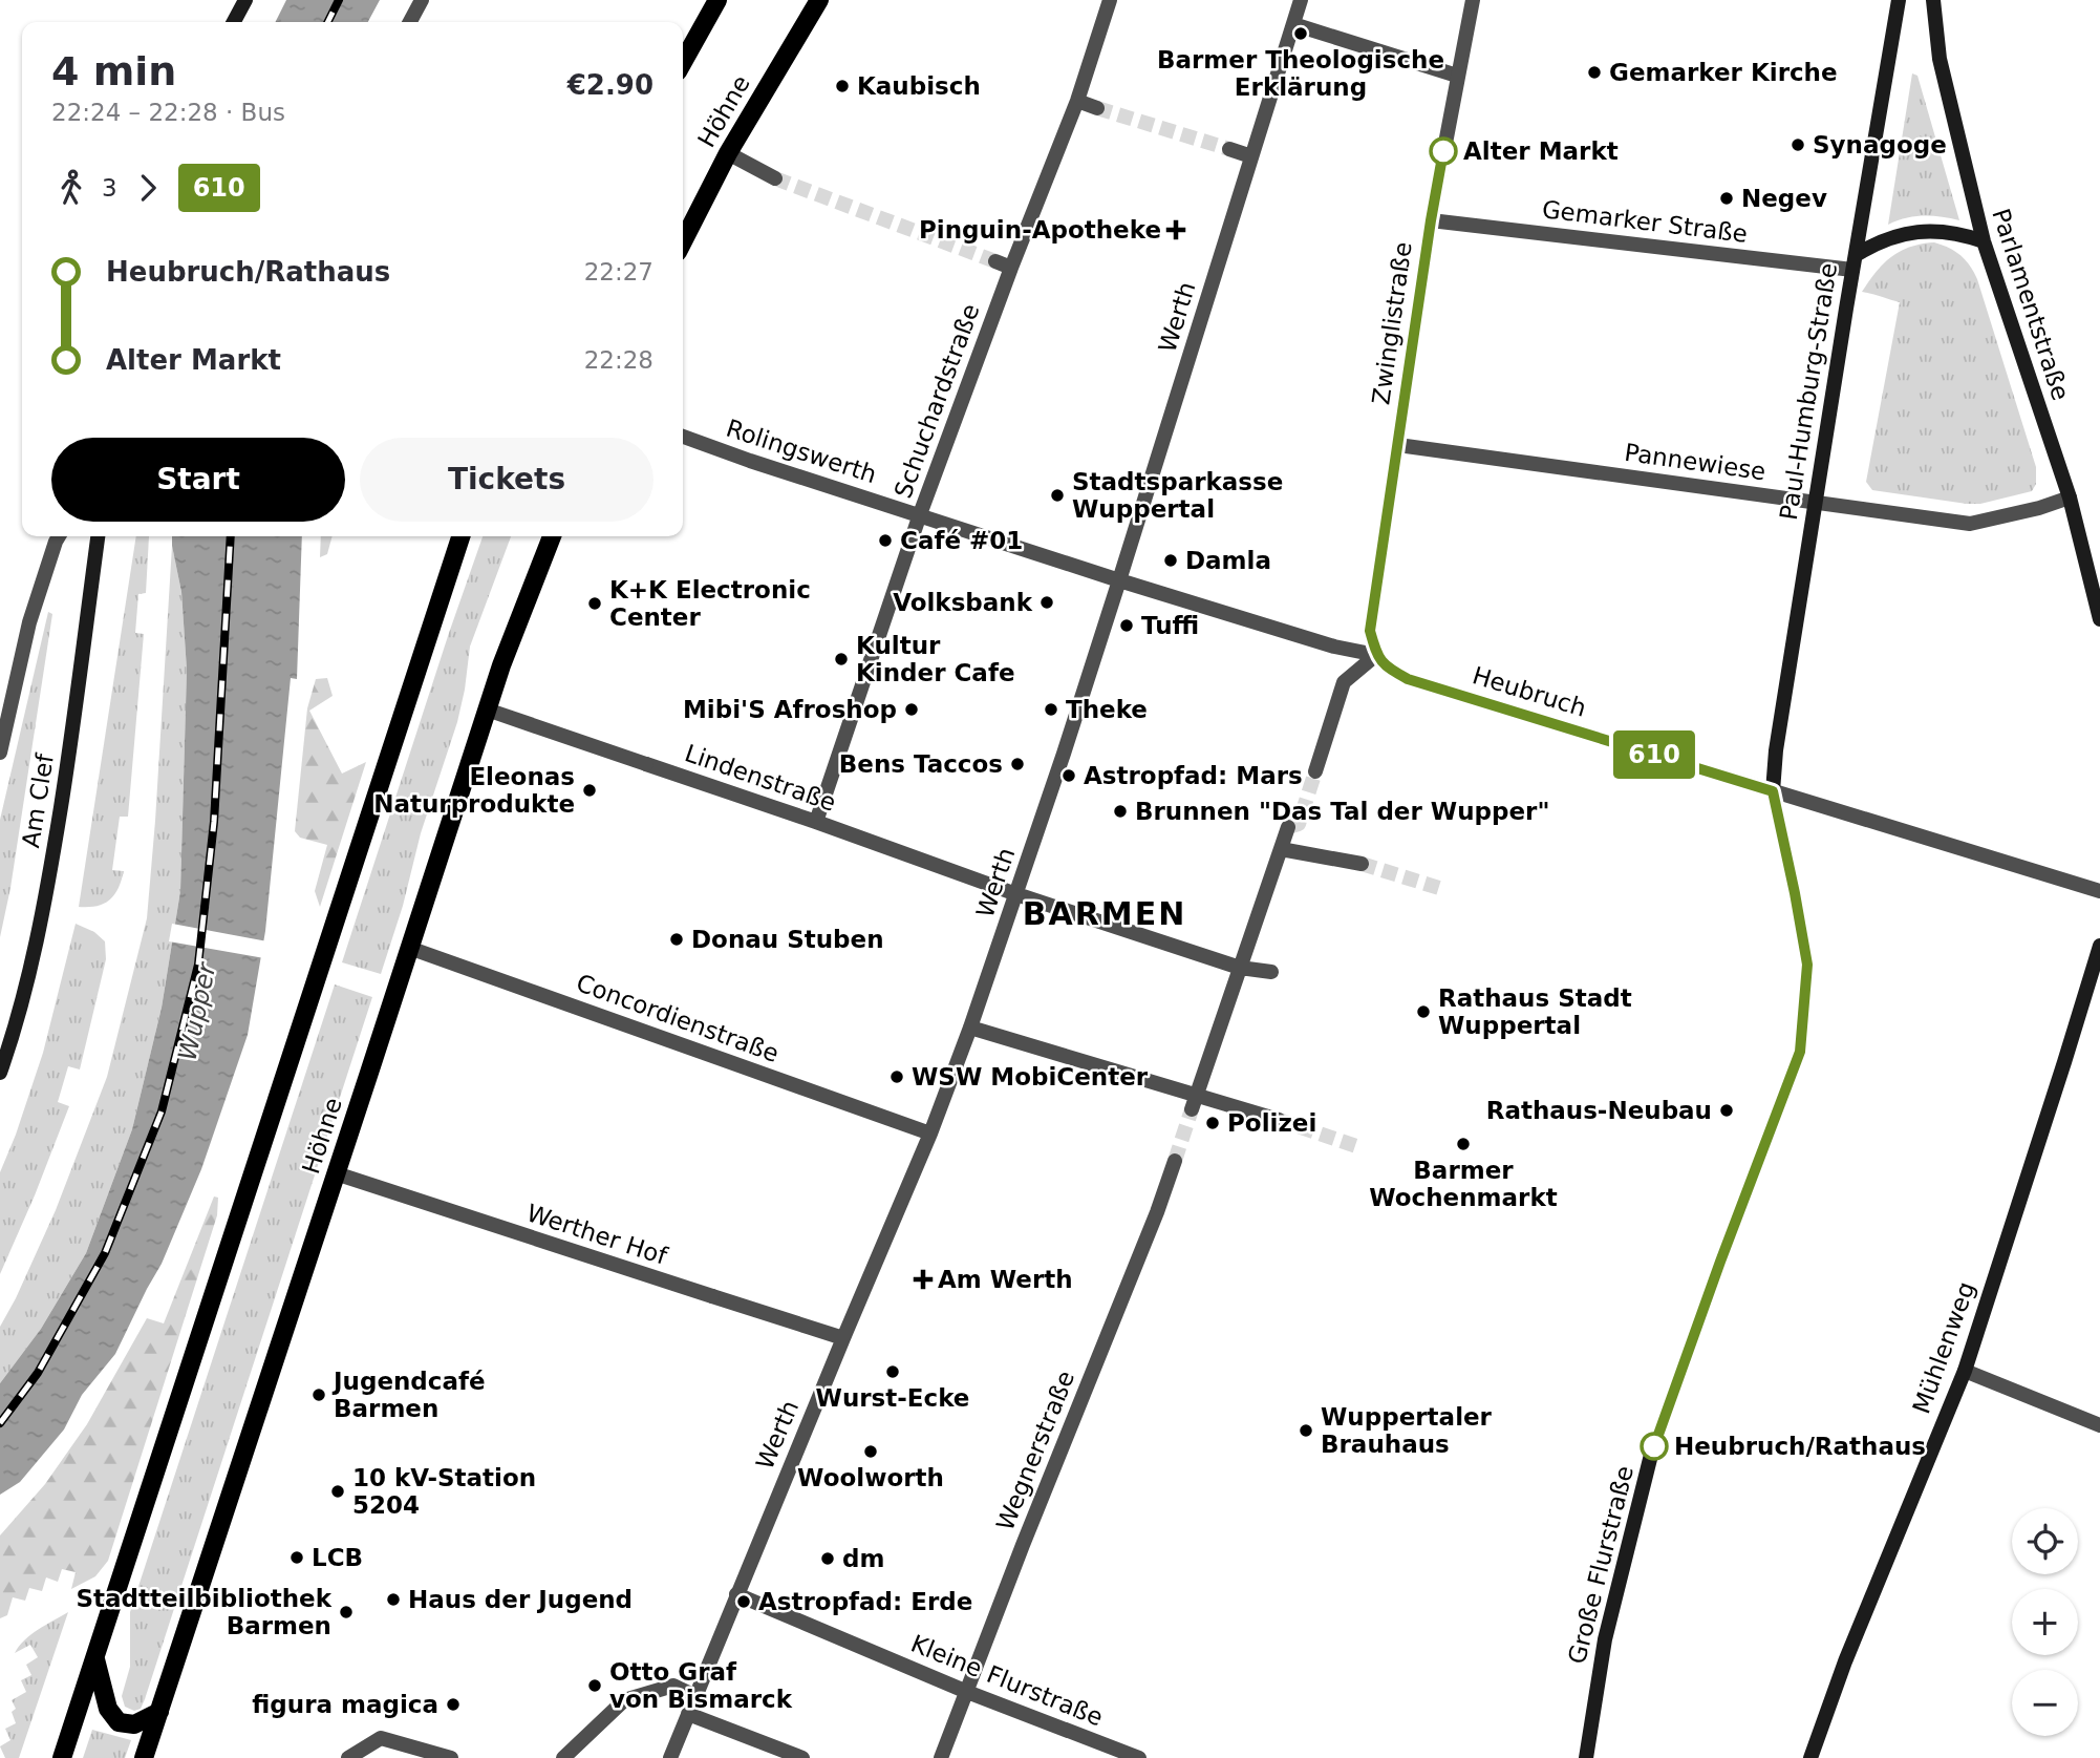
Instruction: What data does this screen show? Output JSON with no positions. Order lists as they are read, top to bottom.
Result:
{
  "streets": {
    "main road": [
      "Höhne",
      "Parlamentstraße",
      "Paul-Humburg-Straße",
      "Am Clef",
      "Mühlenweg",
      "Große Flurstraße"
    ],
    "street": [
      "Gemarker Straße",
      "Werth",
      "Zwinglistraße",
      "Schuchardstraße",
      "Rolingswerth",
      "Pannewiese",
      "Heubruch",
      "Lindenstraße",
      "Concordienstraße",
      "Werther Hof",
      "Wegnerstraße",
      "Kleine Flurstraße"
    ]
  },
  "crossings": [
    ["Höhne", "Lindenstraße"],
    ["Höhne", "Concordienstraße"],
    ["Höhne", "Werther Hof"],
    ["Gemarker Straße", "Zwinglistraße"],
    ["Gemarker Straße", "Paul-Humburg-Straße"],
    ["Parlamentstraße", "Pannewiese"],
    ["Werth", "Rolingswerth"],
    ["Werth", "Heubruch"],
    ["Werth", "Lindenstraße"],
    ["Werth", "Concordienstraße"],
    ["Werth", "Werther Hof"],
    ["Werth", "Kleine Flurstraße"],
    ["Zwinglistraße", "Pannewiese"],
    ["Zwinglistraße", "Heubruch"],
    ["Paul-Humburg-Straße", "Pannewiese"],
    ["Paul-Humburg-Straße", "Heubruch"],
    ["Schuchardstraße", "Rolingswerth"],
    ["Schuchardstraße", "Lindenstraße"],
    ["Rolingswerth", "Heubruch"],
    ["Wegnerstraße", "Kleine Flurstraße"]
  ],
  "districts": ["BARMEN"],
  "water": ["Wupper"],
  "places": {
    "other": [
      "Barmer Theologische Erklärung",
      "Gemarker Kirche",
      "Kaubisch",
      "Synagoge",
      "Alter Markt",
      "Negev",
      "Stadtsparkasse Wuppertal",
      "Café #01",
      "Damla",
      "Volksbank",
      "K+K Electronic Center",
      "Tuffi",
      "Kultur Kinder Cafe",
      "Mibi'S Afroshop",
      "Theke",
      "Bens Taccos",
      "Astropfad: Mars",
      "Eleonas Naturprodukte",
      "Brunnen \"Das Tal der Wupper\"",
      "Donau Stuben",
      "Rathaus Stadt Wuppertal",
      "WSW MobiCenter",
      "Rathaus-Neubau",
      "Polizei",
      "Barmer Wochenmarkt",
      "Wurst-Ecke",
      "Jugendcafé Barmen",
      "Wuppertaler Brauhaus",
      "Heubruch/Rathaus",
      "Woolworth",
      "10 kV-Station 5204",
      "LCB",
      "dm",
      "Haus der Jugend",
      "Astropfad: Erde",
      "Stadtteilbibliothek Barmen",
      "Otto Graf von Bismarck",
      "figura magica"
    ],
    "health": ["Pinguin-Apotheke", "Am Werth"]
  },
  "lines": ["bus line 610"],
  "page": {
    "on_map": "610",
    "heading": ["4 min", "22:24 – 22:28 · Bus", "€2.90"],
    "legs": ["3", "610"],
    "list": [
      {
        "name": "Heubruch/Rathaus",
        "value": "22:27"
      },
      {
        "name": "Alter Markt",
        "value": "22:28"
      }
    ],
    "buttons": ["Start", "Tickets"],
    "map_buttons": ["+", "−"]
  }
}
